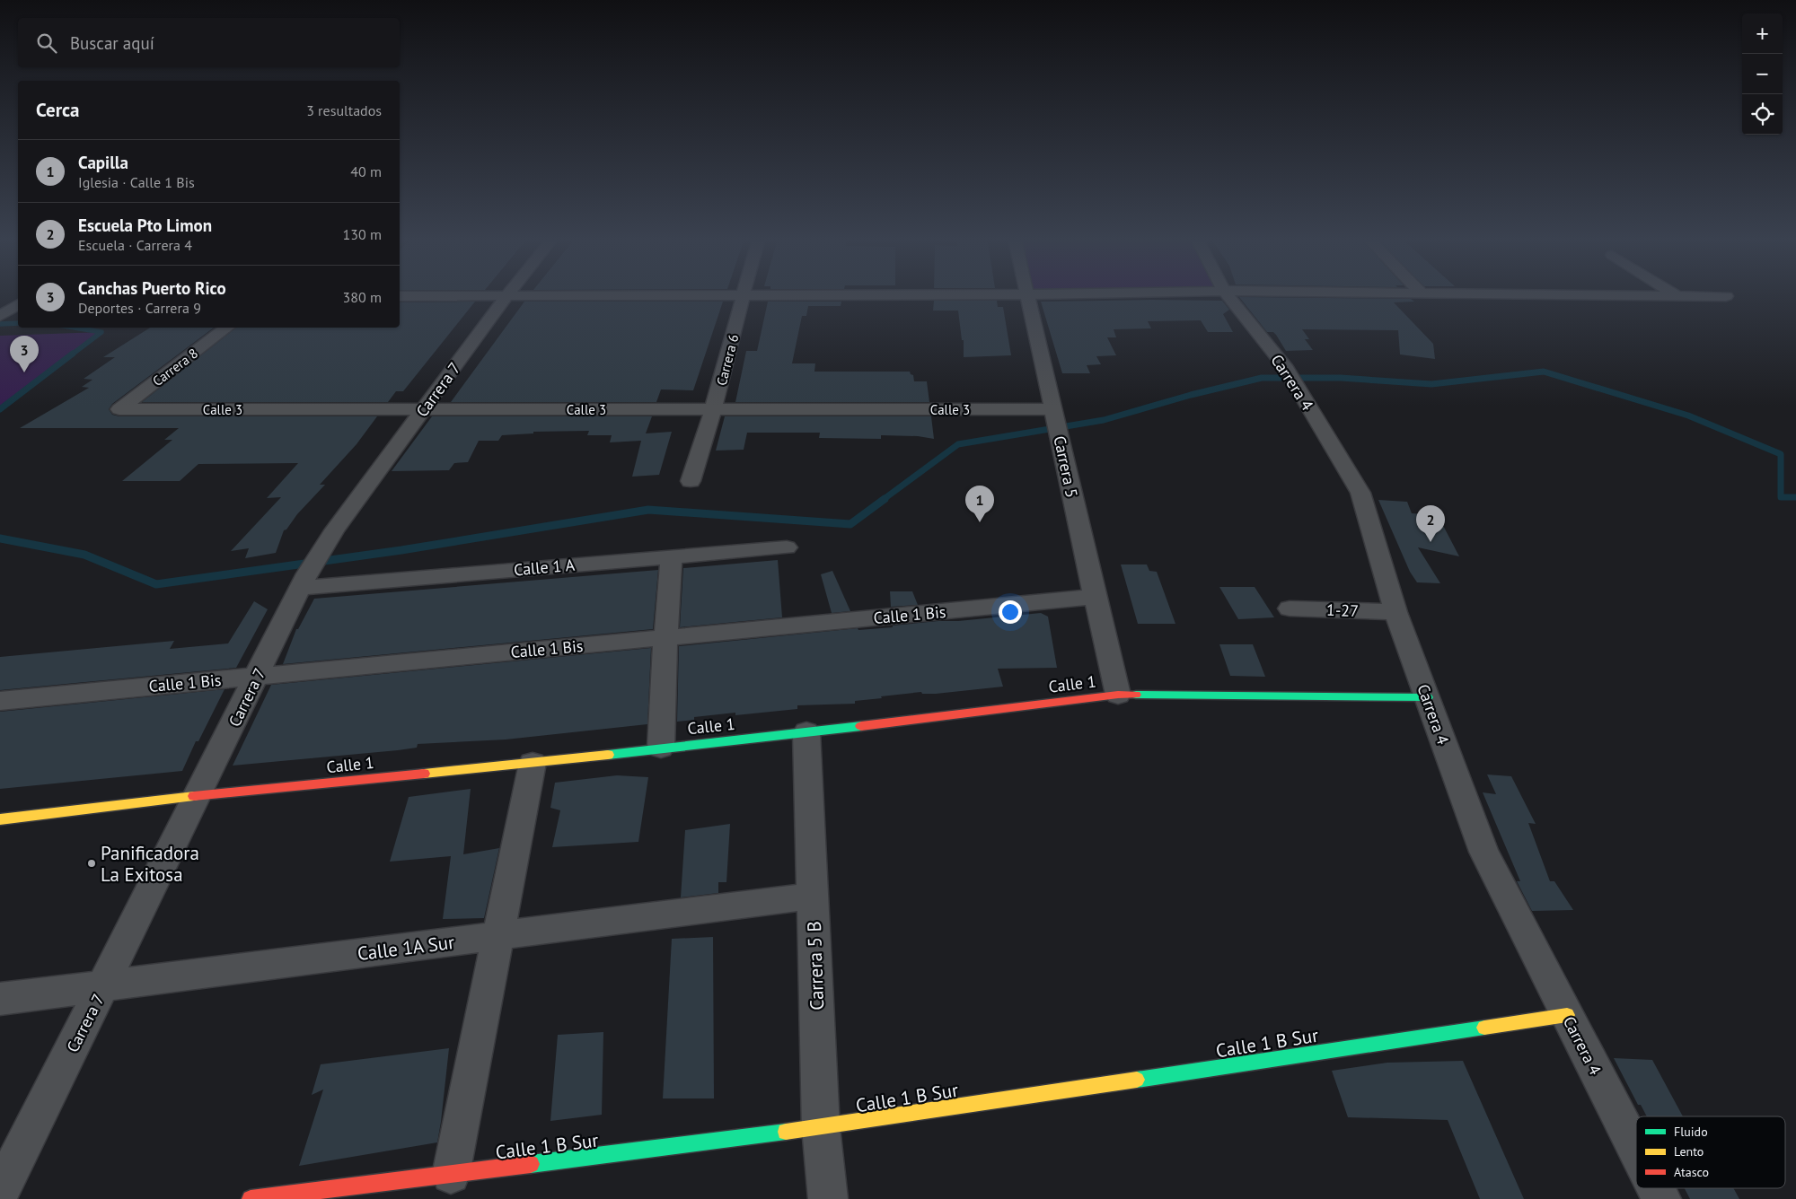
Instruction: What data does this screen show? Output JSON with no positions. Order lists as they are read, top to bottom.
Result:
{
  "streets": {
    "street": [
      "Carrera 6",
      "Carrera 8",
      "Carrera 4",
      "Carrera 7",
      "Calle 3",
      "Carrera 5",
      "Calle 1 A",
      "1-27",
      "Calle 1 Bis",
      "Calle 1",
      "Calle 1A Sur",
      "Carrera 5 B",
      "Calle 1 B Sur"
    ]
  },
  "crossings": [
    ["Carrera 6", "Calle 3"],
    ["Carrera 8", "Calle 3"],
    ["Carrera 4", "1-27"],
    ["Carrera 4", "Calle 1"],
    ["Carrera 4", "Calle 1 B Sur"],
    ["Carrera 7", "Calle 3"],
    ["Carrera 7", "Calle 1 A"],
    ["Carrera 7", "Calle 1 Bis"],
    ["Carrera 7", "Calle 1"],
    ["Carrera 7", "Calle 1A Sur"],
    ["Calle 3", "Carrera 5"],
    ["Carrera 5", "Calle 1 Bis"],
    ["Carrera 5", "Calle 1"],
    ["Calle 1", "Carrera 5 B"],
    ["Calle 1A Sur", "Carrera 5 B"],
    ["Carrera 5 B", "Calle 1 B Sur"]
  ],
  "places": ["Panificadora La Exitosa"],
  "legend": ["Fluido", "Lento", "Atasco"],
  "page": {
    "map_buttons": ["+", "−"],
    "search": "Buscar aquí",
    "heading": ["Cerca", "3 resultados"],
    "list": [
      {
        "mark": "1",
        "name": "Capilla",
        "note": "Iglesia · Calle 1 Bis",
        "value": "40 m"
      },
      {
        "mark": "2",
        "name": "Escuela Pto Limon",
        "note": "Escuela · Carrera 4",
        "value": "130 m"
      },
      {
        "mark": "3",
        "name": "Canchas Puerto Rico",
        "note": "Deportes · Carrera 9",
        "value": "380 m"
      }
    ],
    "pins": ["3", "1", "2"]
  }
}
